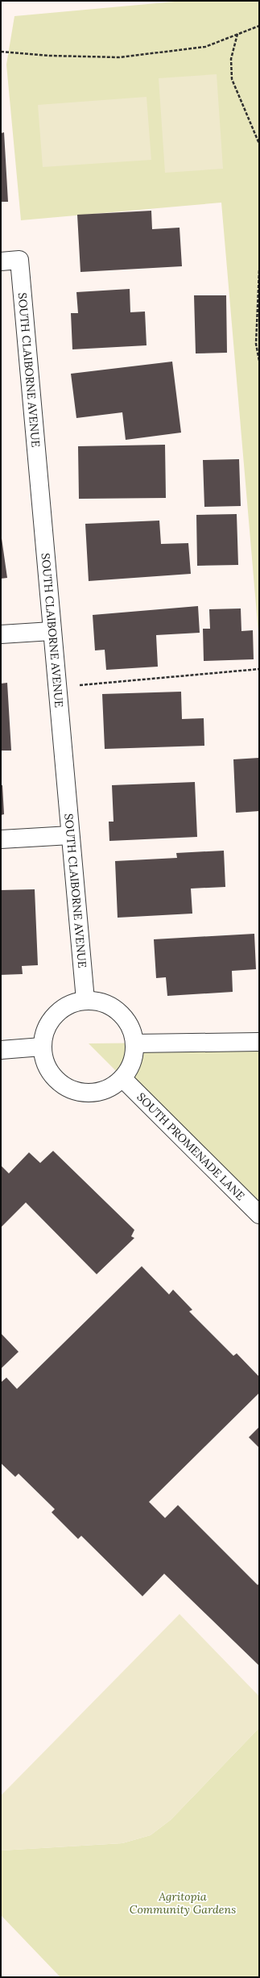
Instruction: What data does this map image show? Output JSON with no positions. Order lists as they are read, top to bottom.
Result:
{
  "streets": {
    "street": ["SOUTH CLAIBORNE AVENUE", "SOUTH PROMENADE LANE"]
  },
  "crossings": [
    ["SOUTH CLAIBORNE AVENUE", "SOUTH PROMENADE LANE"]
  ],
  "parks": ["Agritopia Community Gardens"]
}
